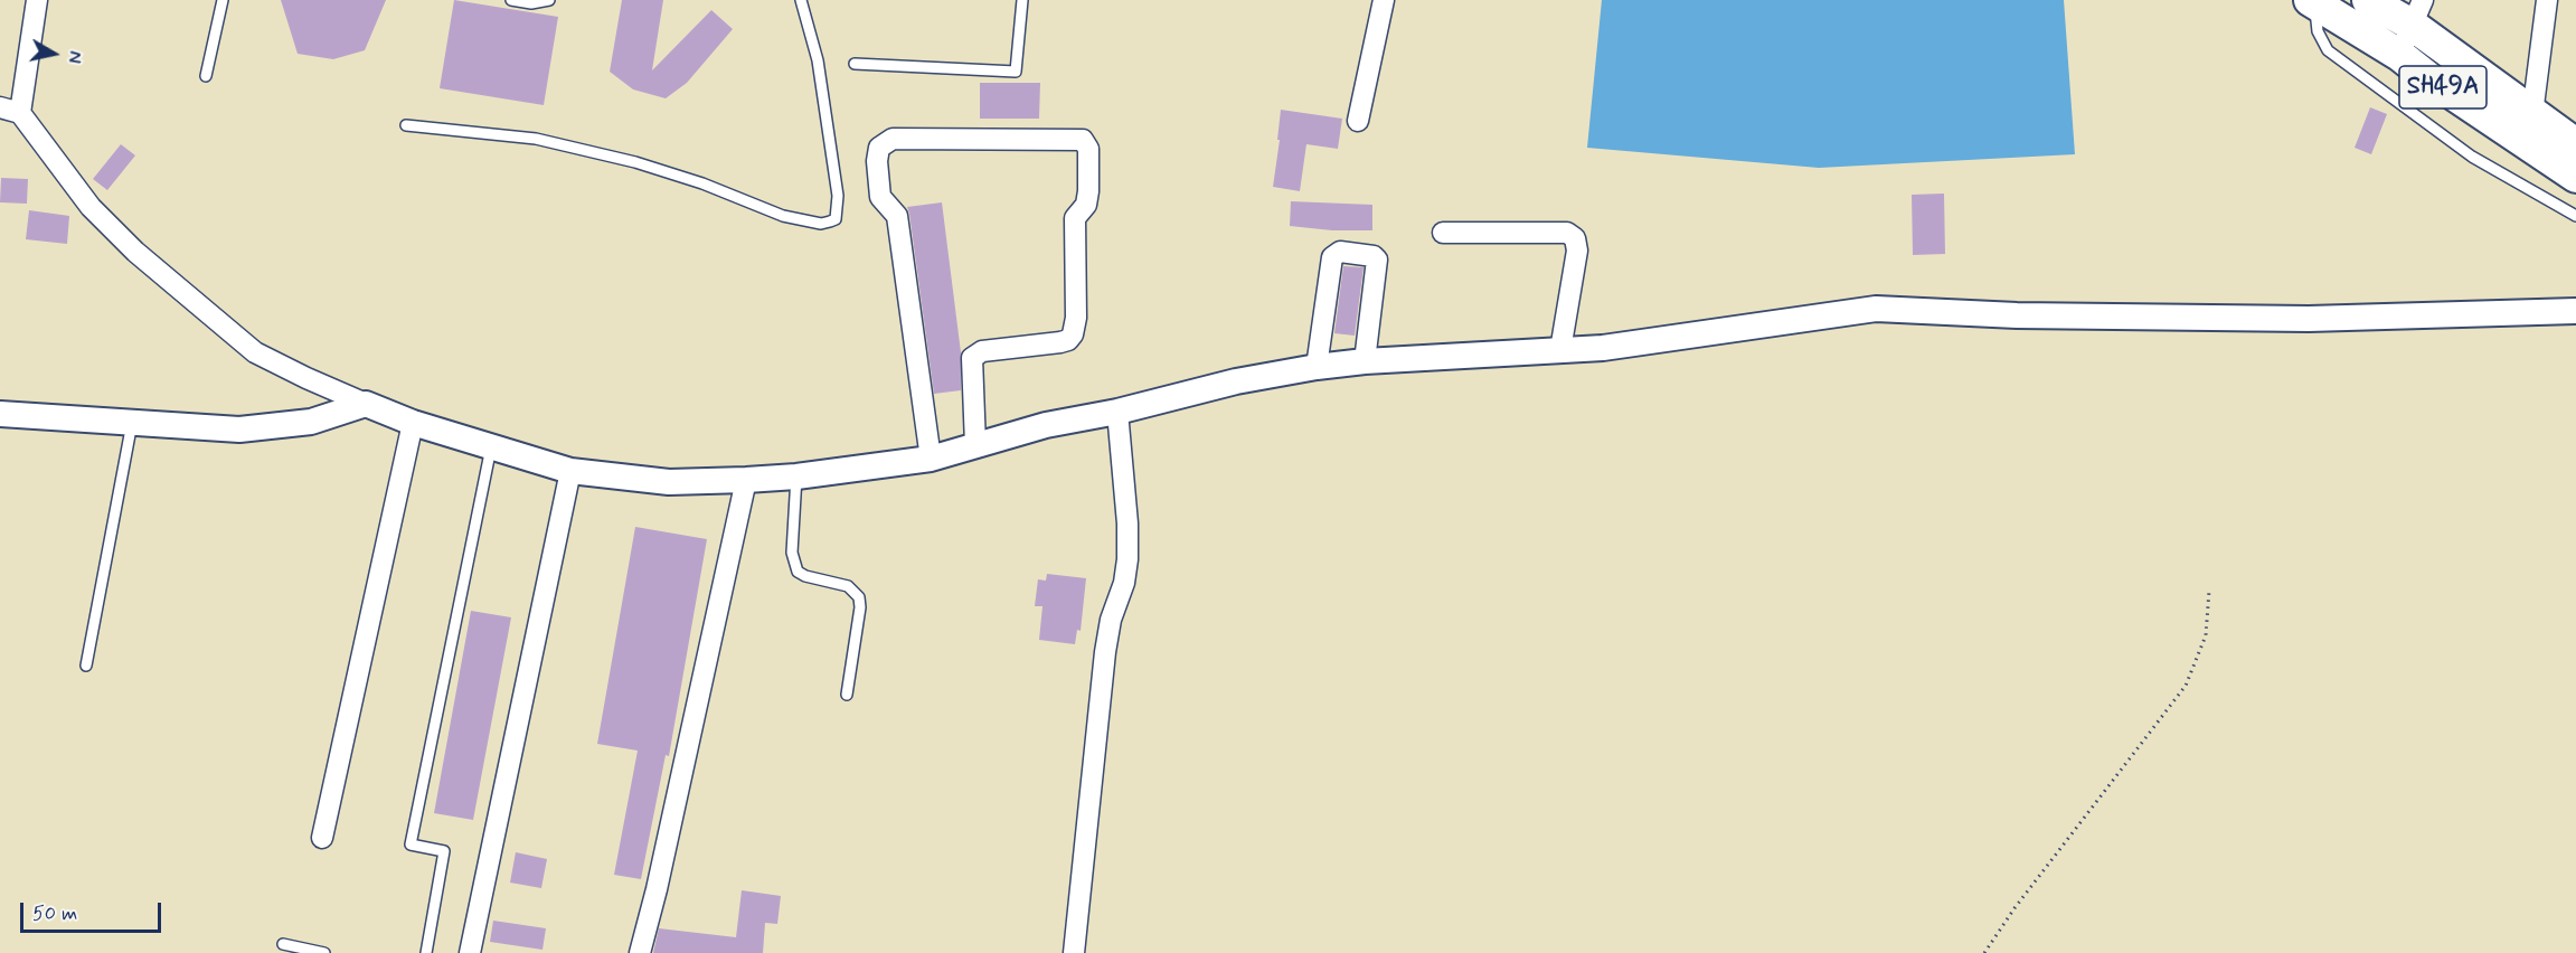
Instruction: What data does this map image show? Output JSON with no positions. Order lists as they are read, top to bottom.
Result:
{
  "streets": {
    "main road": ["SH49A"]
  },
  "scale_bar": "50 m",
  "north": "right"
}
